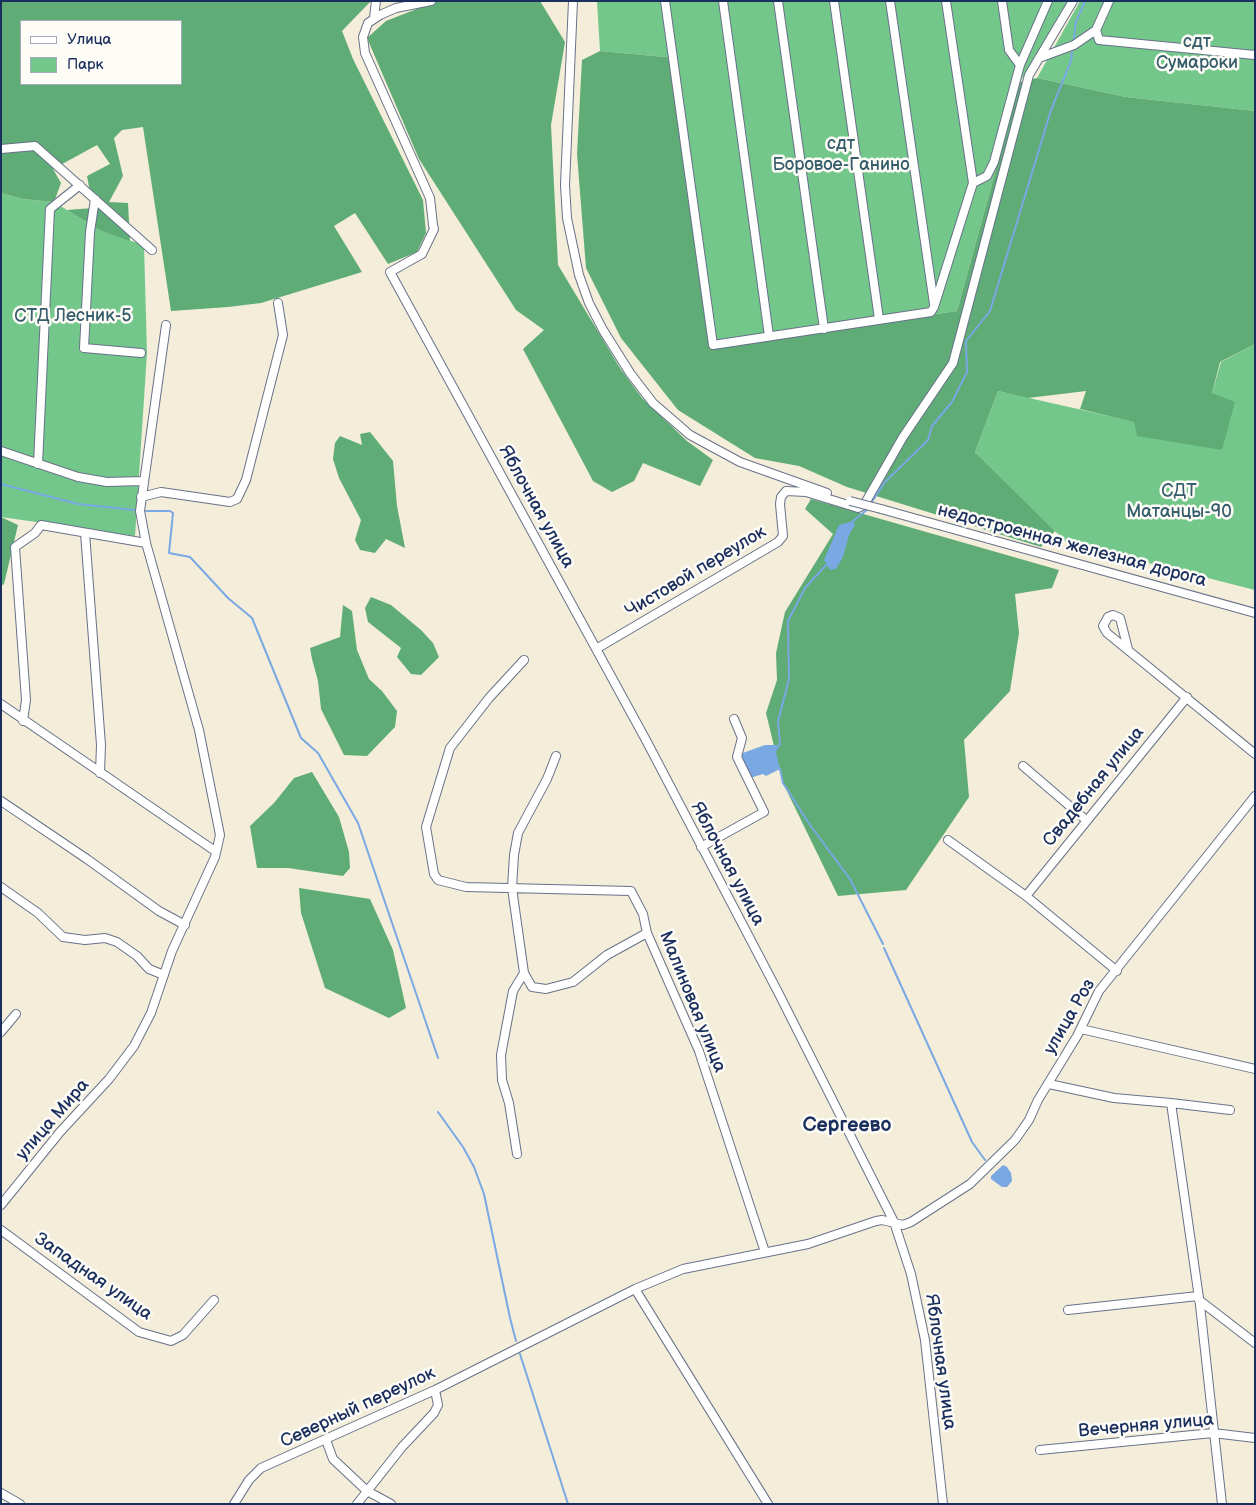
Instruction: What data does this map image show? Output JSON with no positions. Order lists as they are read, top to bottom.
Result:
{
  "streets": {
    "street": [
      "Яблочная улица",
      "недостроенная железная дорога",
      "Чистовой переулок",
      "Свадебная улица",
      "Малиновая улица",
      "улица Роз",
      "улица Мира",
      "Западная улица",
      "Северный переулок",
      "Вечерняя улица"
    ]
  },
  "crossings": [
    ["Яблочная улица", "Чистовой переулок"],
    ["Яблочная улица", "улица Роз"],
    ["Малиновая улица", "улица Роз"],
    ["улица Роз", "Северный переулок"]
  ],
  "districts": ["Сергеево"],
  "parks": [
    "сдт Сумароки",
    "сдт Боровое-Ганино",
    "СТД Лесник-5",
    "СДТ Матанцы-90"
  ],
  "legend": ["Улица", "Парк"]
}
